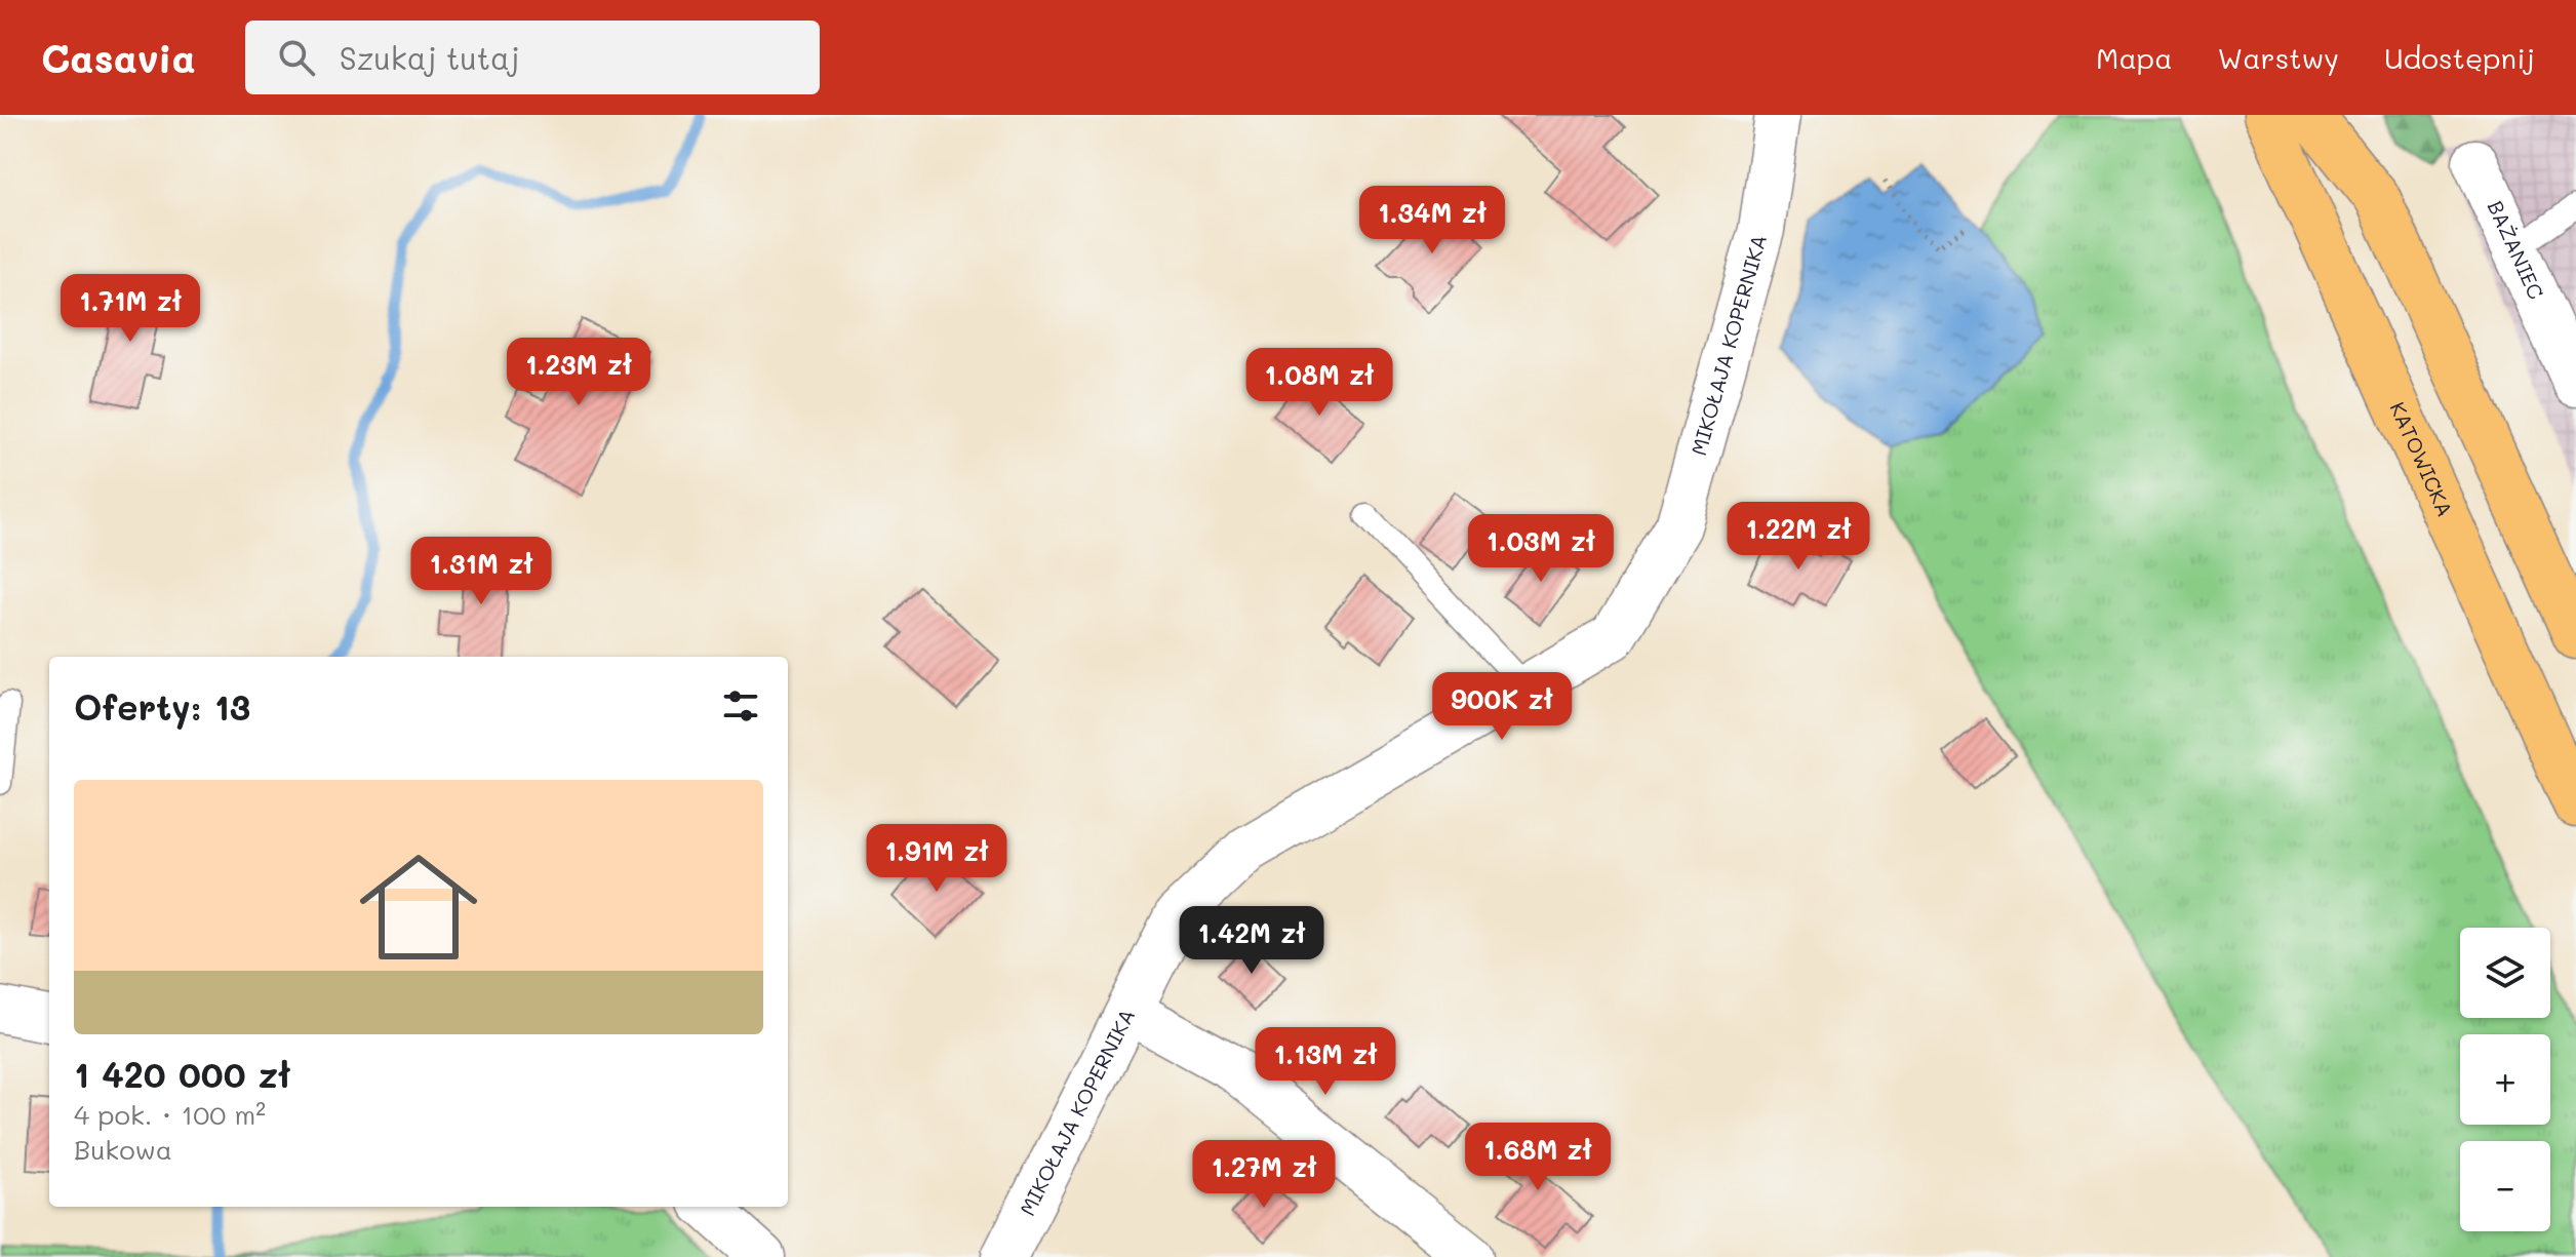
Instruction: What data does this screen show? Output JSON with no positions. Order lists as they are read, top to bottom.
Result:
{
  "streets": {
    "main road": ["KATOWICKA"],
    "street": ["BAŻANIEC", "MIKOŁAJA KOPERNIKA"]
  },
  "page": {
    "header": "Casavia",
    "search": "Szukaj tutaj",
    "nav": ["Mapa", "Warstwy", "Udostępnij"],
    "price": [
      "1.34M zł",
      "1.71M zł",
      "1.23M zł",
      "1.08M zł",
      "1.22M zł",
      "1.03M zł",
      "1.31M zł",
      "900K zł",
      "1.91M zł",
      "1.42M zł",
      "1.13M zł",
      "1.68M zł",
      "1.27M zł"
    ],
    "heading": "Oferty: 13",
    "list": [
      {
        "name": "1 420 000 zł",
        "note": "4 pok. · 100 m² · Bukowa"
      }
    ],
    "map_buttons": ["+", "−"]
  }
}
